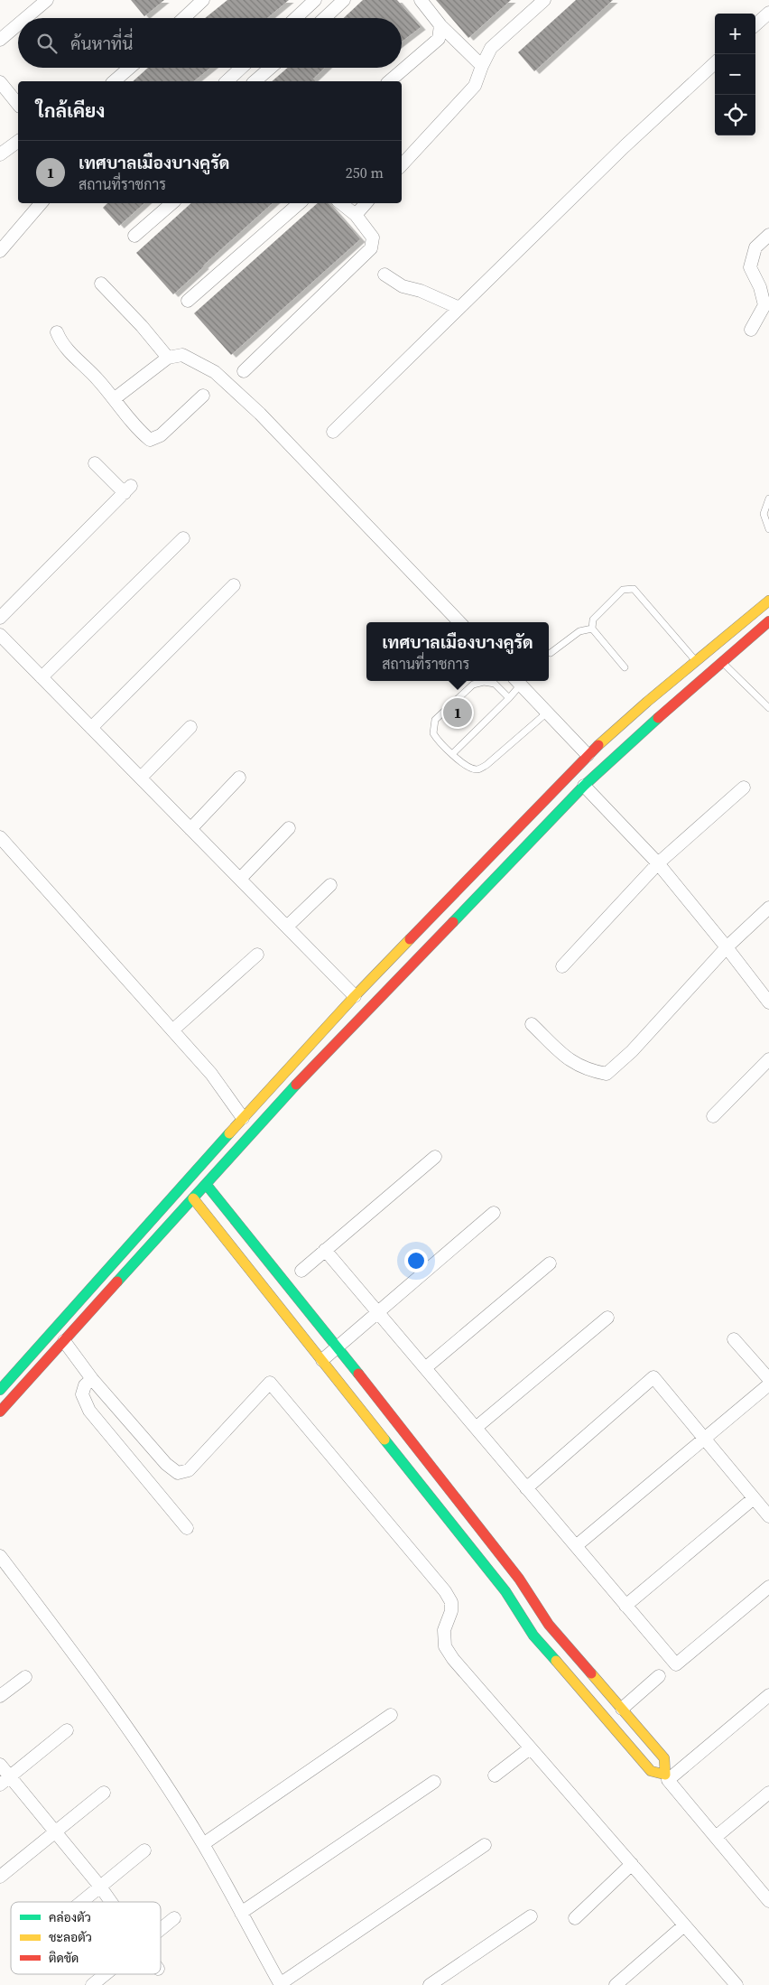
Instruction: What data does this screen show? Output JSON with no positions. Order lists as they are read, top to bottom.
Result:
{
  "legend": ["คล่องตัว", "ชะลอตัว", "ติดขัด"],
  "page": {
    "map_buttons": ["+", "−"],
    "search": "ค้นหาที่นี่",
    "heading": "ใกล้เคียง",
    "list": [
      {
        "mark": "1",
        "name": "เทศบาลเมืองบางคูรัด",
        "note": "สถานที่ราชการ",
        "value": "250 m"
      }
    ],
    "popup": ["เทศบาลเมืองบางคูรัด", "สถานที่ราชการ"],
    "pins": "1"
  }
}
